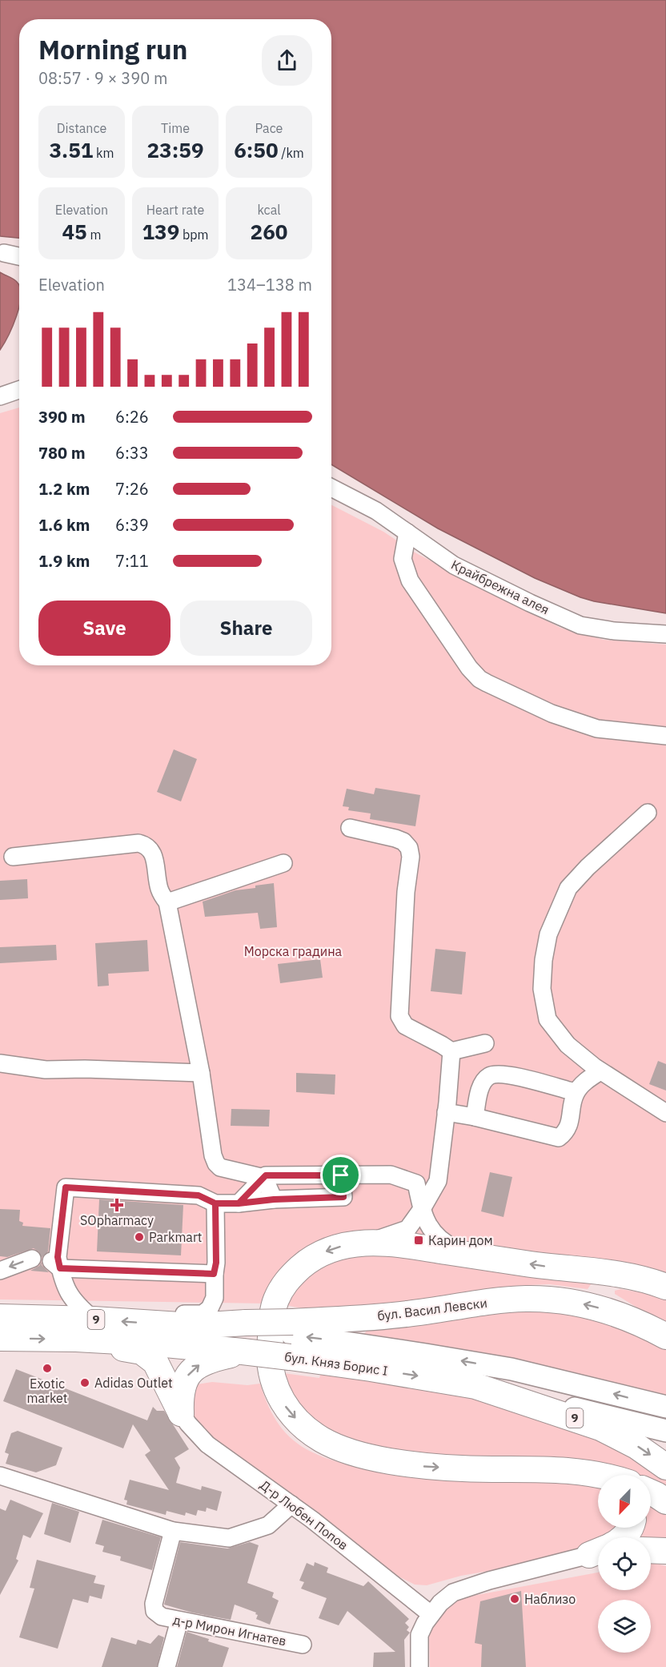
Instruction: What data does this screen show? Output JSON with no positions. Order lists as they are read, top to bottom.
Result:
{
  "streets": {
    "highway": ["бул. Васил Левски", "9", "бул. Княз Борис I"],
    "street": ["Крайбрежна алея", "Д-р Любен Попов", "д-р Мирон Игнатев"]
  },
  "crossings": [
    ["бул. Васил Левски", "9"],
    ["бул. Васил Левски", "бул. Княз Борис I"],
    ["9", "бул. Княз Борис I"]
  ],
  "parks": ["Морска градина"],
  "places": {
    "health": ["SOpharmacy"],
    "other": [
      "Parkmart",
      "Exotic market",
      "Adidas Outlet",
      "Наблизо"
    ],
    "transit": ["Карин дом"]
  },
  "north": "bottom left",
  "page": {
    "heading": ["Morning run", "08:57 · 9 × 390 m"],
    "stats": [
      ["Distance", "3.51 km"],
      ["Time", "23:59"],
      ["Pace", "6:50 /km"],
      ["Elevation", "45 m"],
      ["Heart rate", "139 bpm"],
      ["kcal", "260"]
    ],
    "chart": ["Elevation", "134–138 m"],
    "list": [
      {
        "name": "390 m",
        "note": "6:26"
      },
      {
        "name": "780 m",
        "note": "6:33"
      },
      {
        "name": "1.2 km",
        "note": "7:26"
      },
      {
        "name": "1.6 km",
        "note": "6:39"
      },
      {
        "name": "1.9 km",
        "note": "7:11"
      }
    ],
    "buttons": ["Save", "Share"]
  }
}
